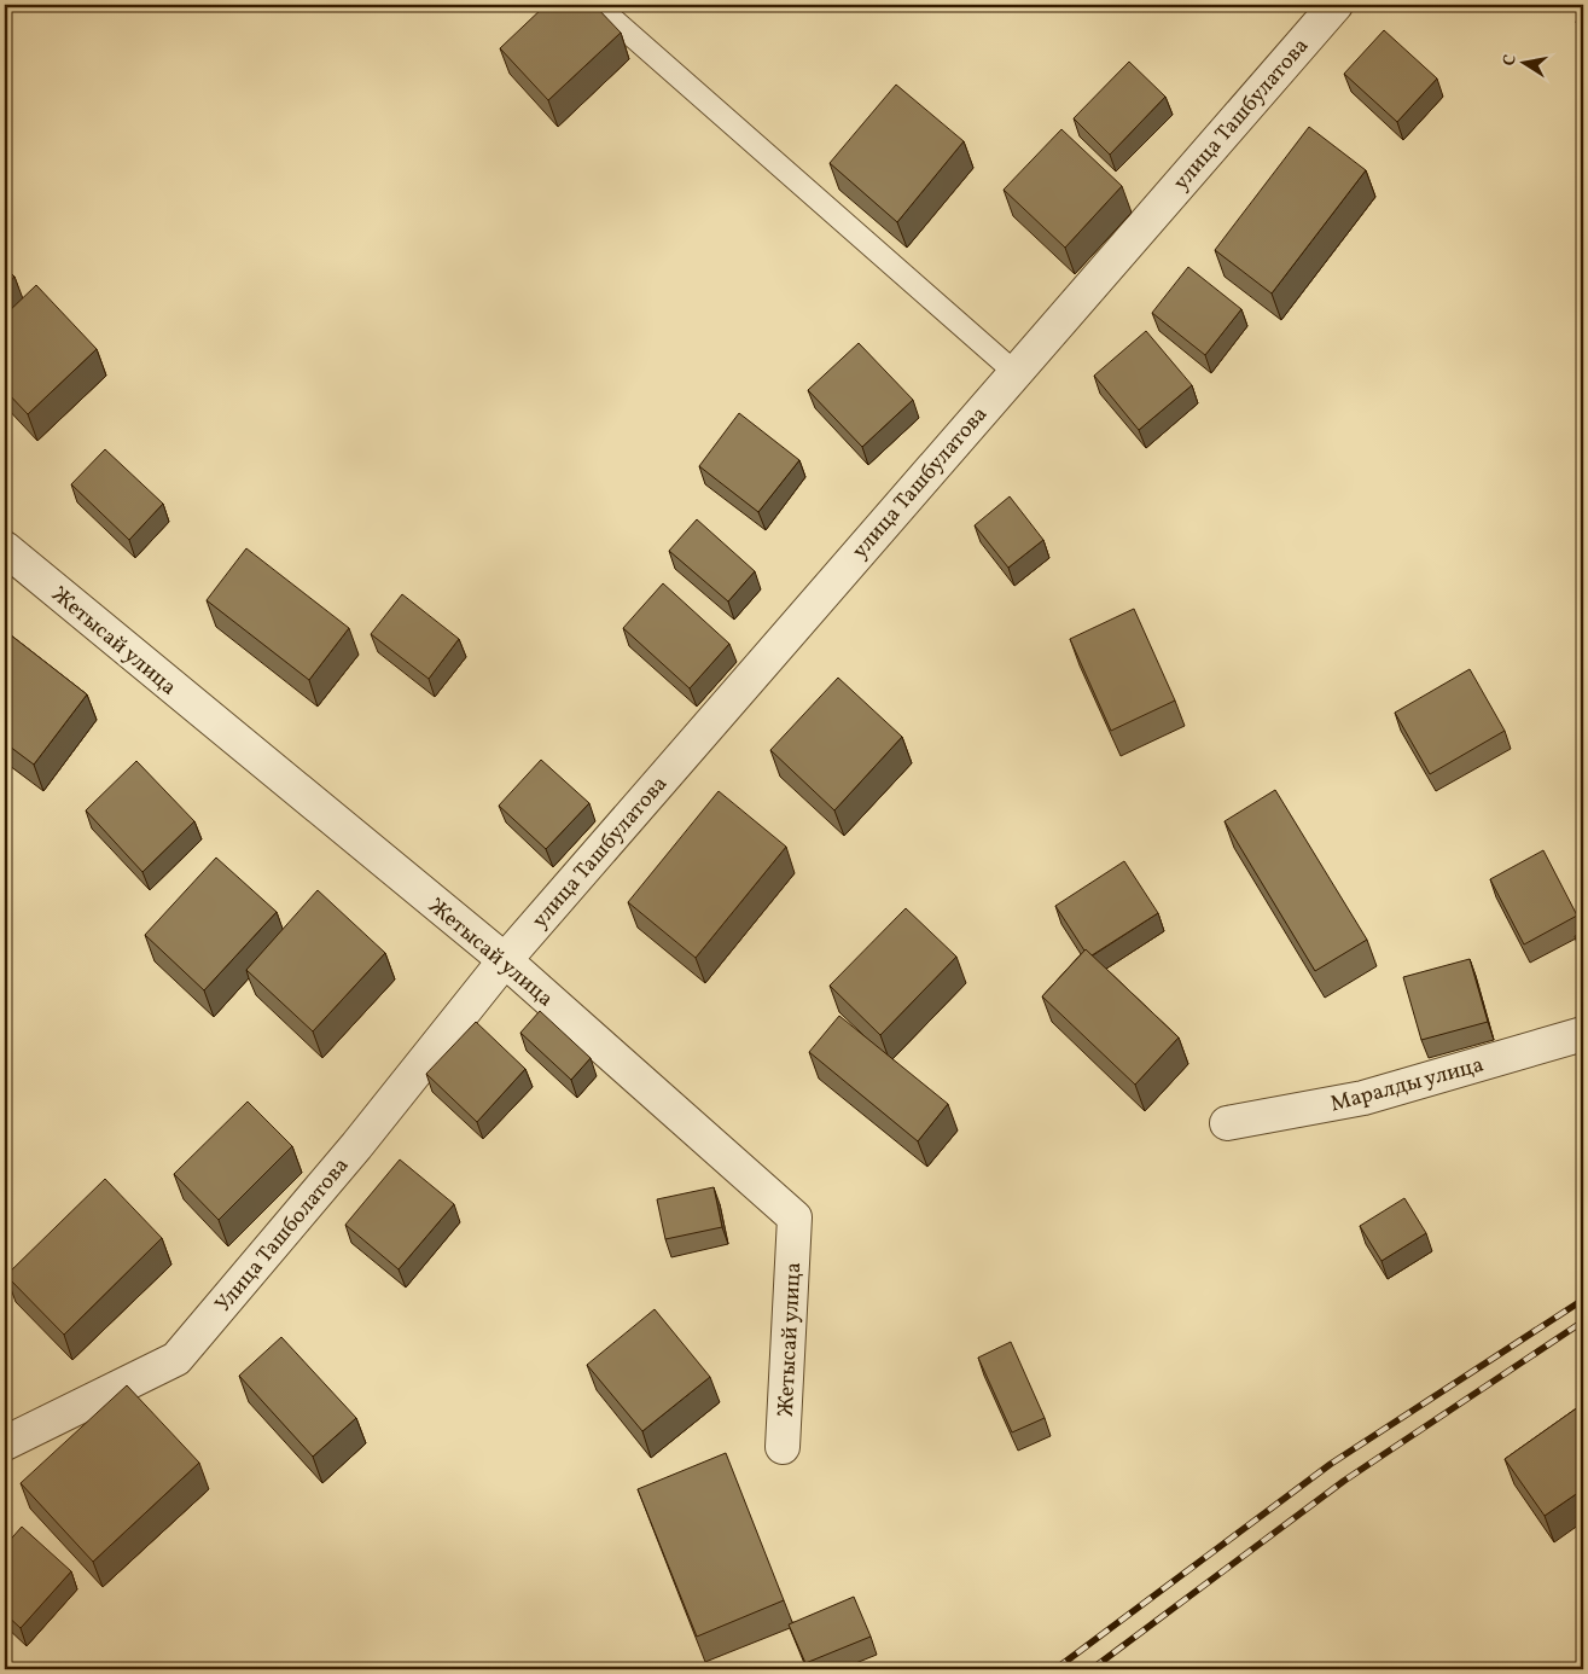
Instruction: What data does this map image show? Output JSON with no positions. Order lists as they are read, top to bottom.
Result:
{
  "streets": {
    "street": [
      "улица Ташбулатова",
      "Жетысай улица",
      "Маралды улица",
      "Улица Ташболатова"
    ]
  },
  "crossings": [
    ["улица Ташбулатова", "Жетысай улица"],
    ["улица Ташбулатова", "Улица Ташболатова"],
    ["Жетысай улица", "Улица Ташболатова"]
  ],
  "north": "left"
}
